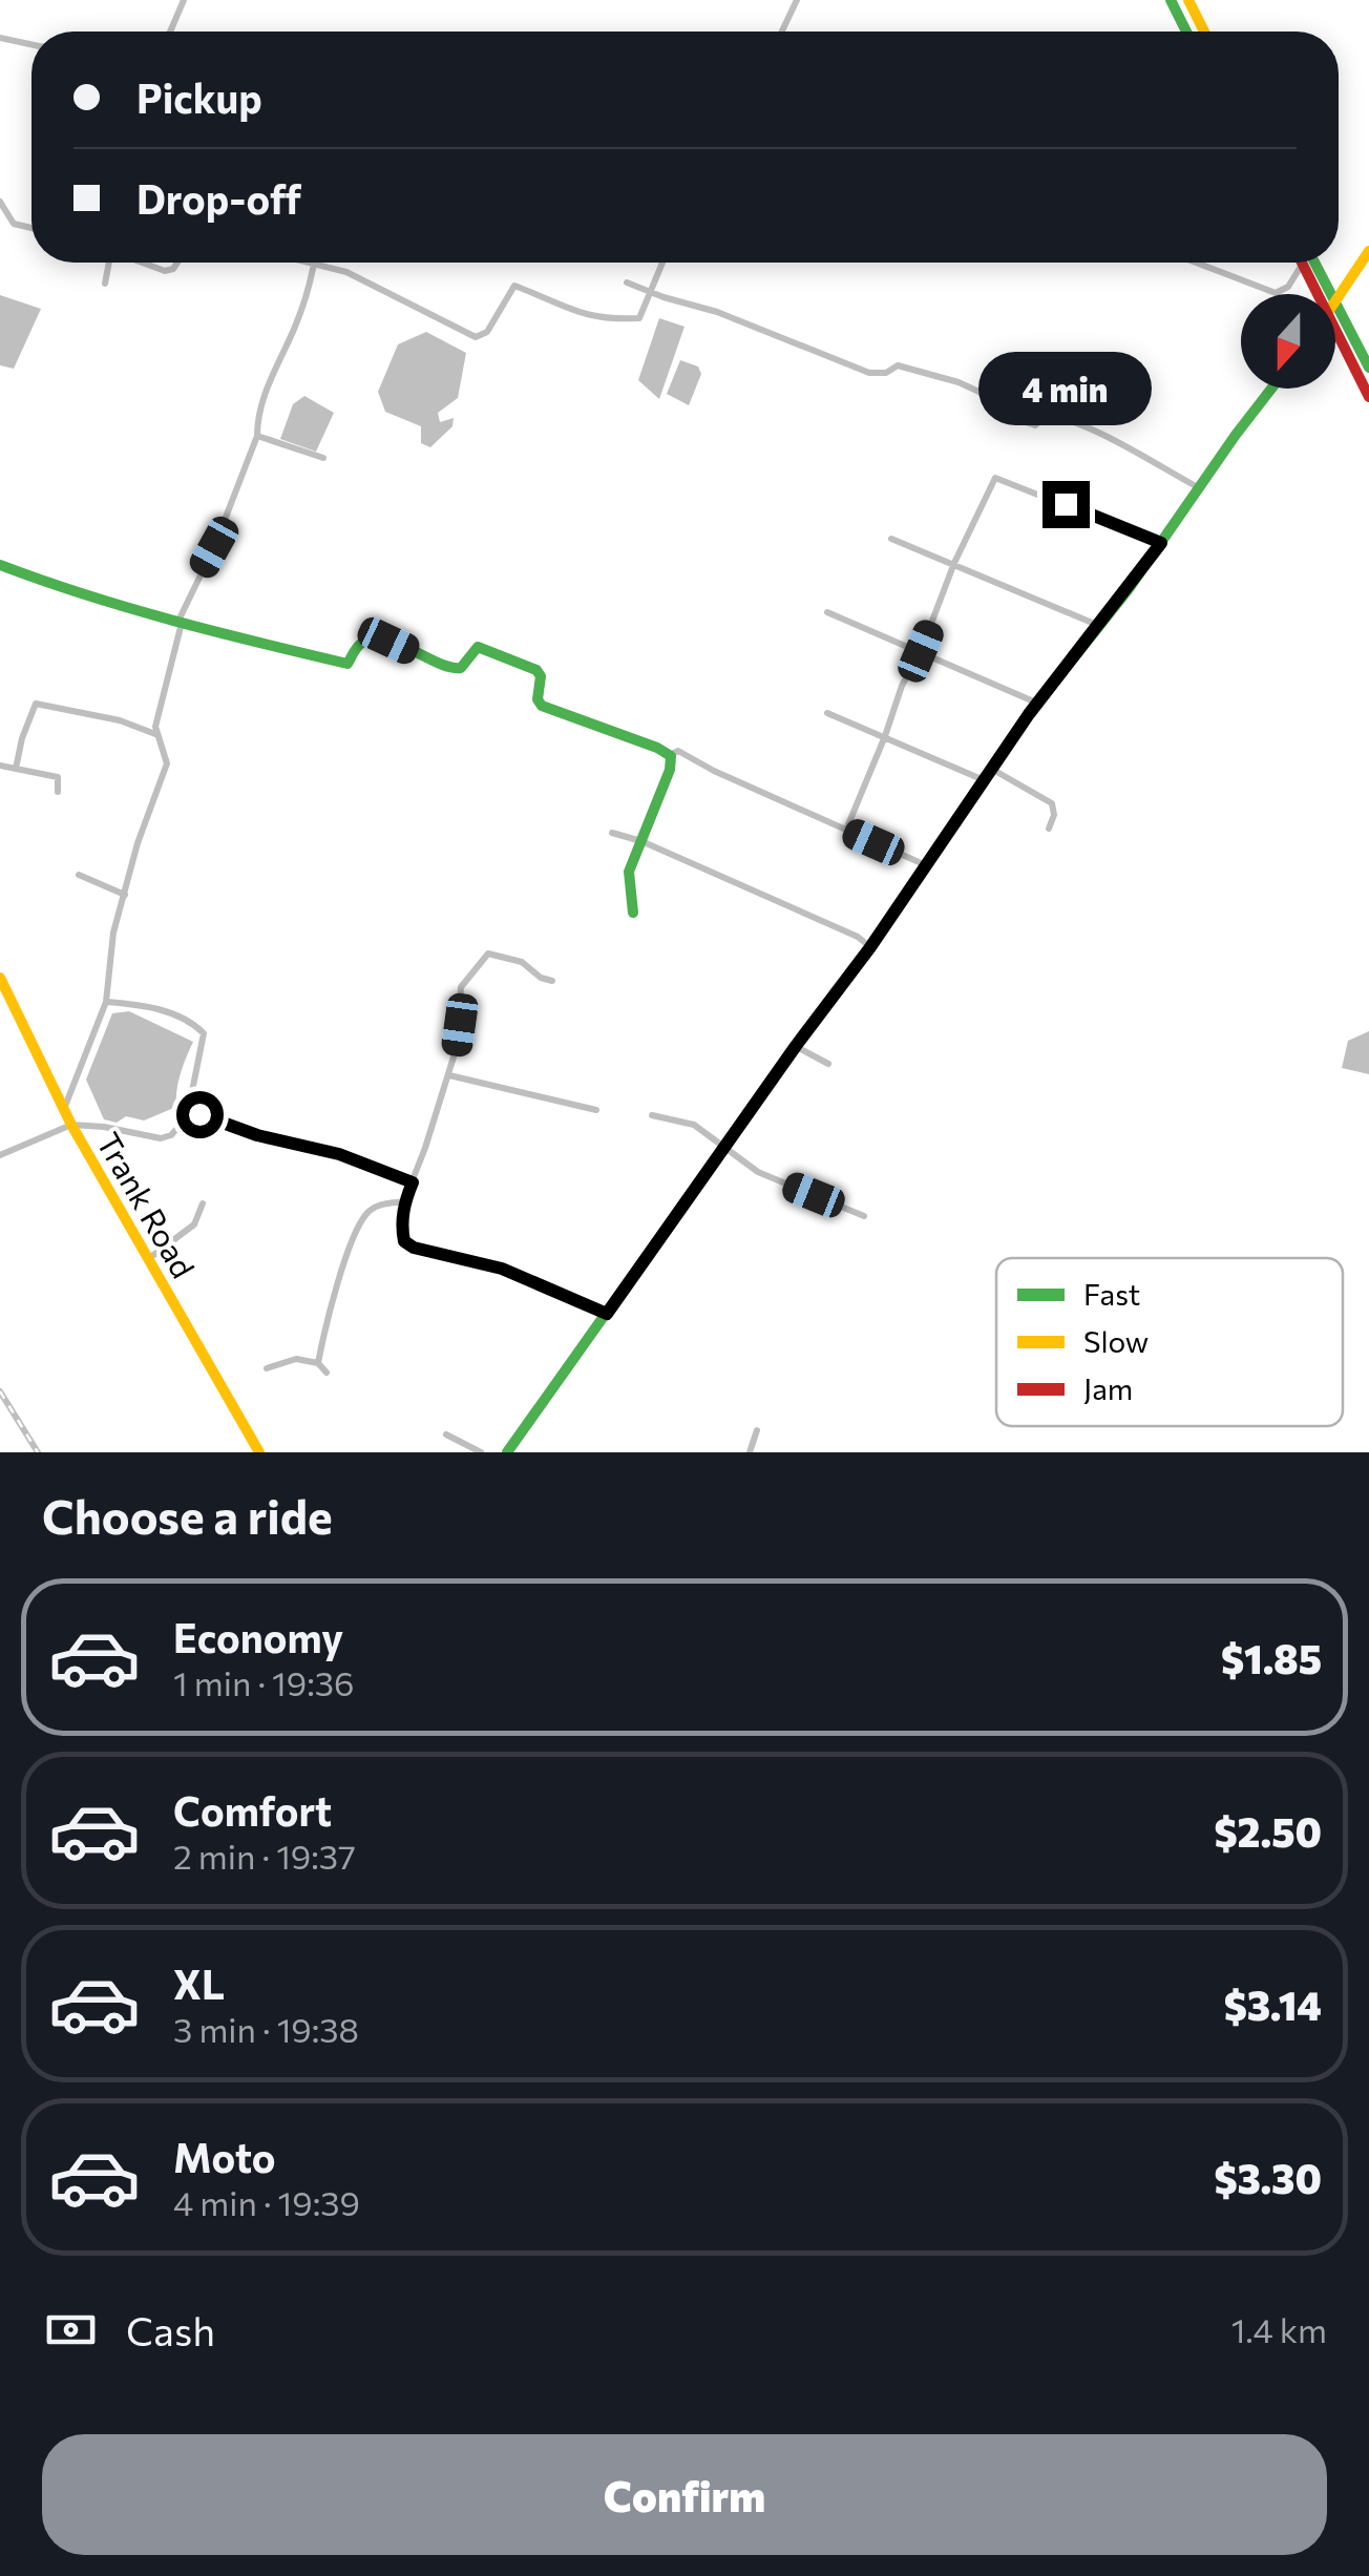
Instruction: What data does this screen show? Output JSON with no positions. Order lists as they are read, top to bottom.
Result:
{
  "streets": {
    "main road": ["Trank Road"]
  },
  "legend": ["Fast", "Slow", "Jam"],
  "north": "bottom",
  "page": {
    "banner": ["Pickup", "Drop-off"],
    "bubble": "4 min",
    "heading": "Choose a ride",
    "list": [
      {
        "name": "Economy",
        "note": "1 min · 19:36",
        "value": "$1.85"
      },
      {
        "name": "Comfort",
        "note": "2 min · 19:37",
        "value": "$2.50"
      },
      {
        "name": "XL",
        "note": "3 min · 19:38",
        "value": "$3.14"
      },
      {
        "name": "Moto",
        "note": "4 min · 19:39",
        "value": "$3.30"
      }
    ],
    "pay": ["Cash", "1.4 km"],
    "buttons": "Confirm"
  }
}
